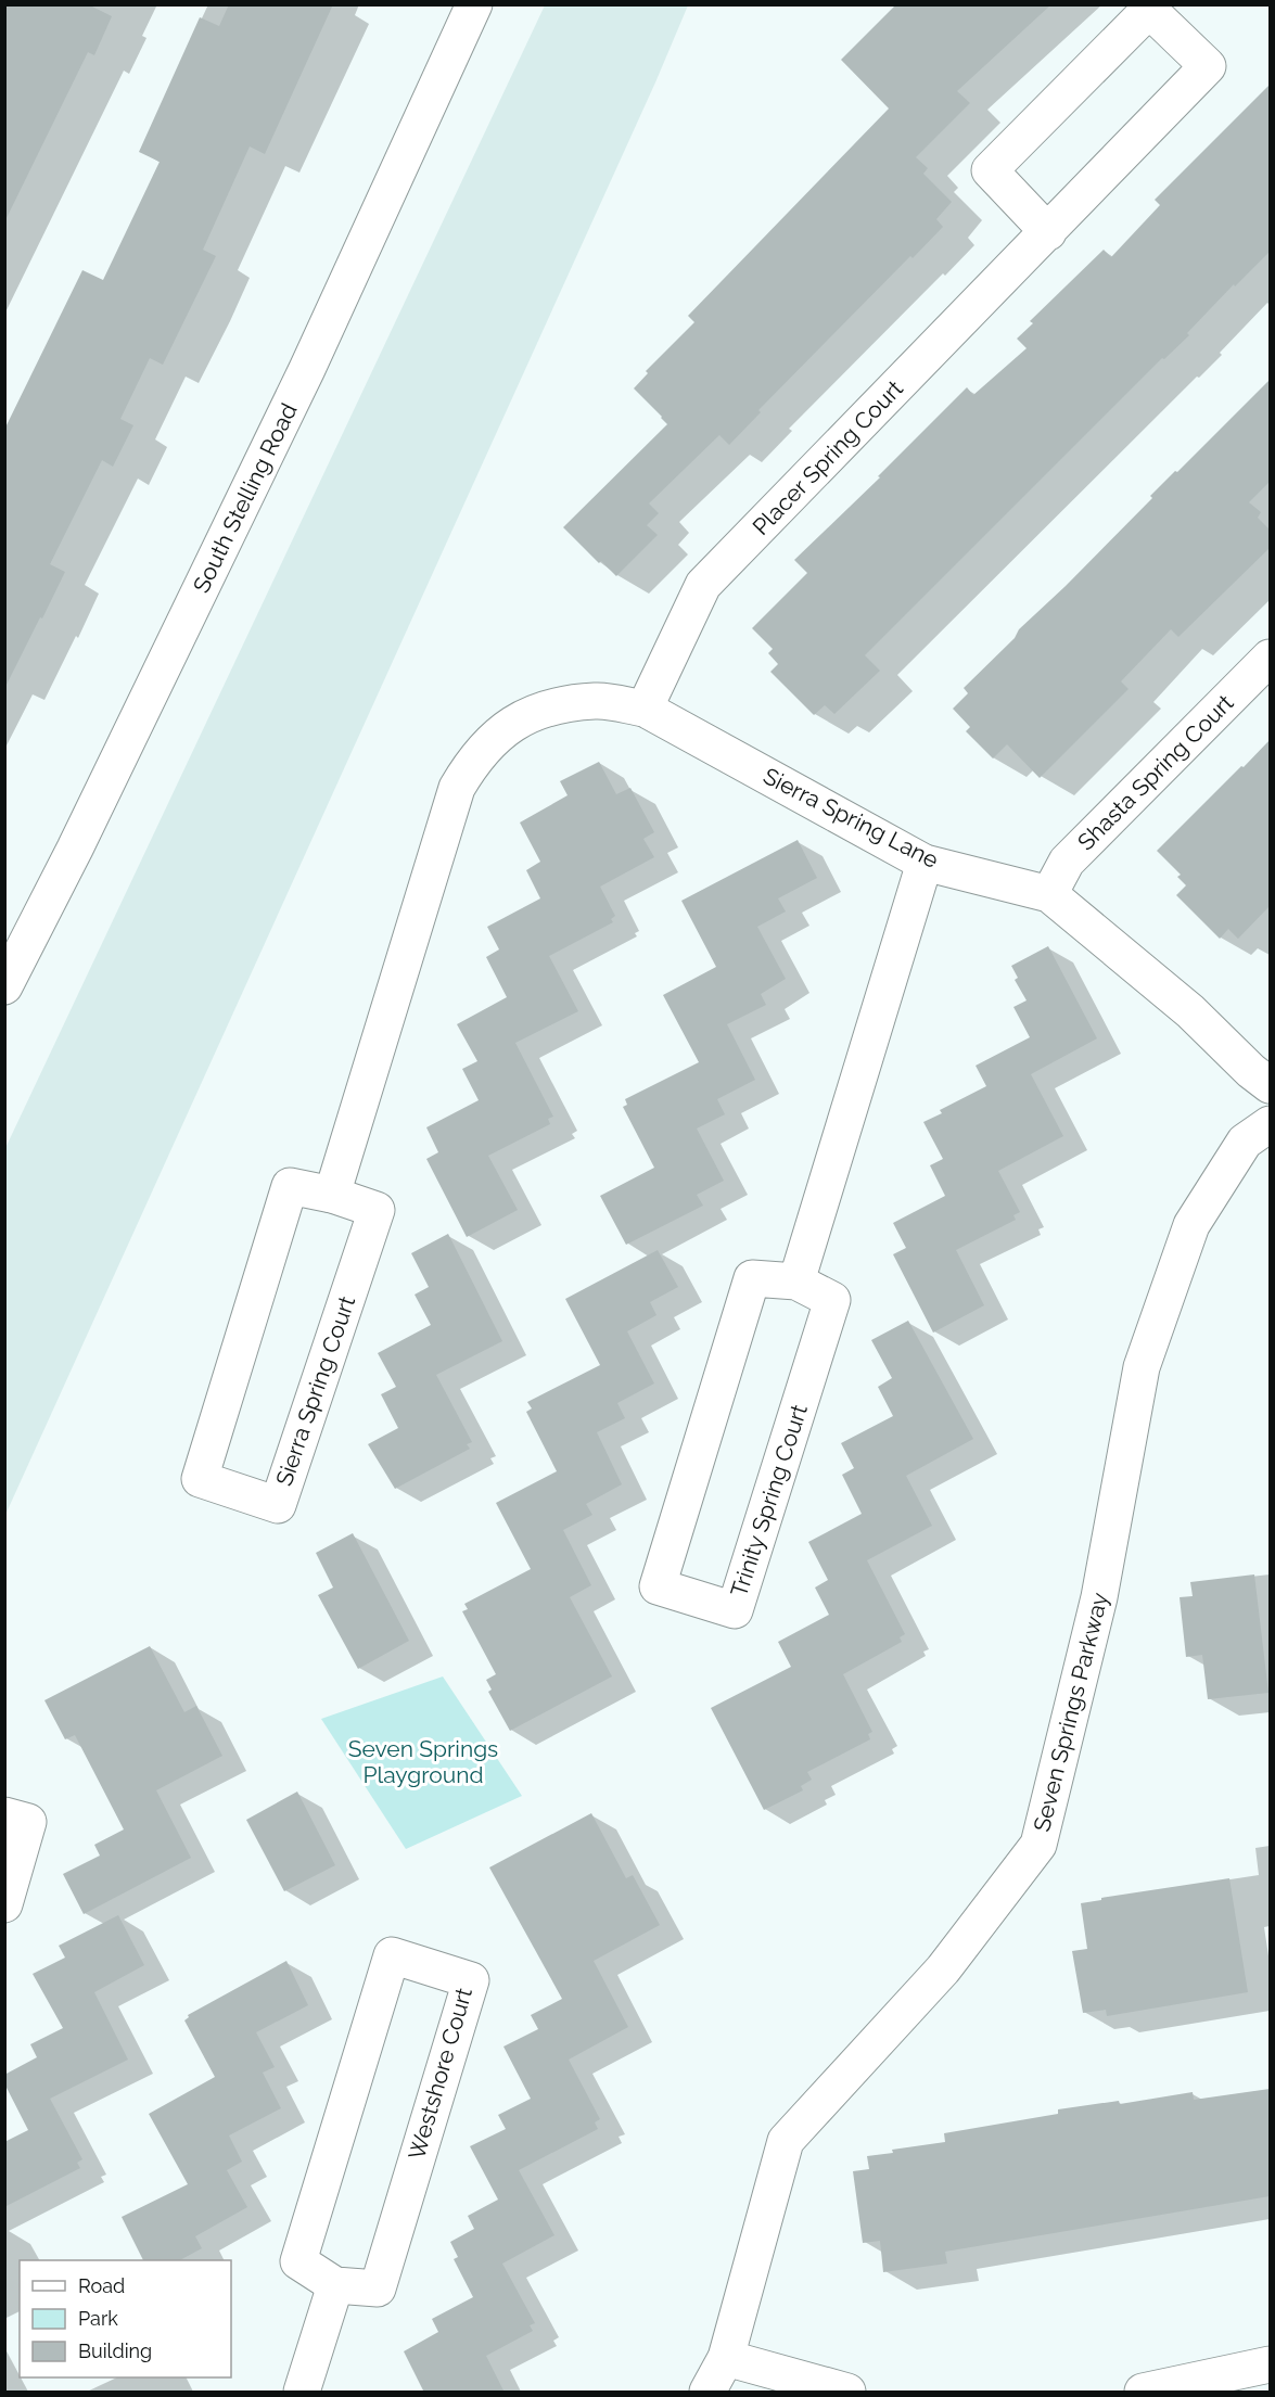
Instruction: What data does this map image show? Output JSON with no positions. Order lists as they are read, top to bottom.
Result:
{
  "streets": {
    "street": [
      "Placer Spring Court",
      "South Stelling Road",
      "Shasta Spring Court",
      "Sierra Spring Lane",
      "Sierra Spring Court",
      "Trinity Spring Court",
      "Seven Springs Parkway",
      "Westshore Court"
    ]
  },
  "crossings": [
    ["Placer Spring Court", "Sierra Spring Lane"],
    ["Shasta Spring Court", "Sierra Spring Lane"]
  ],
  "parks": ["Seven Springs Playground"],
  "legend": ["Road", "Park", "Building"]
}
